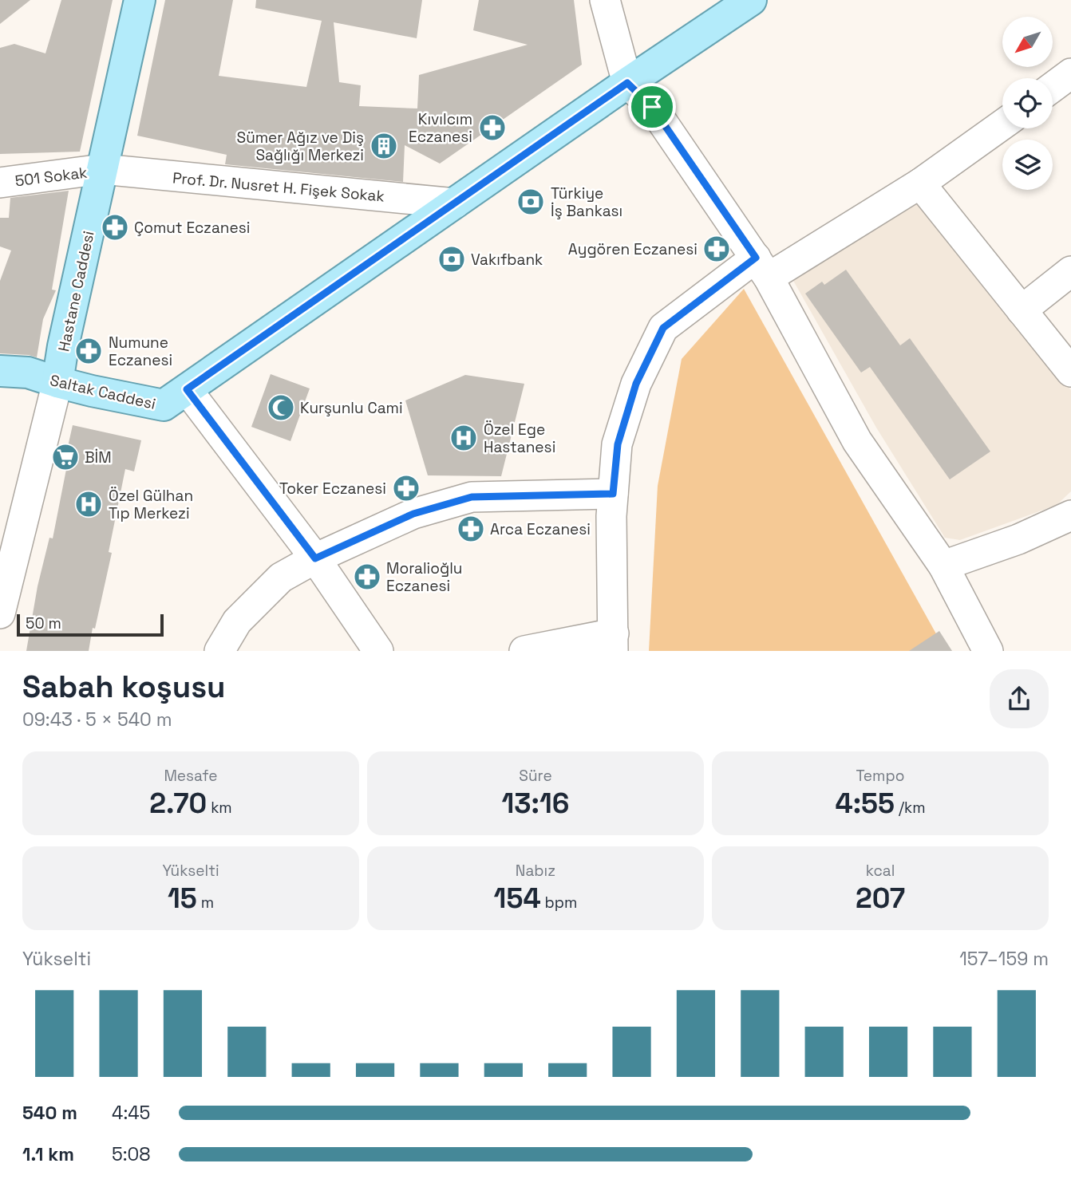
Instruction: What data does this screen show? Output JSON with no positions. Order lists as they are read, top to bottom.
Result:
{
  "streets": {
    "main road": ["Hastane Caddesi", "Saltak Caddesi"],
    "street": ["501 Sokak", "Prof. Dr. Nusret H. Fişek Sokak"]
  },
  "crossings": [
    ["501 Sokak", "Prof. Dr. Nusret H. Fişek Sokak"],
    ["501 Sokak", "Hastane Caddesi"],
    ["Prof. Dr. Nusret H. Fişek Sokak", "Hastane Caddesi"],
    ["Prof. Dr. Nusret H. Fişek Sokak", "Saltak Caddesi"],
    ["Hastane Caddesi", "Saltak Caddesi"]
  ],
  "places": {
    "pharmacy": [
      "Kıvılcım Eczanesi",
      "Çomut Eczanesi",
      "Aygören Eczanesi",
      "Numune Eczanesi",
      "Toker Eczanesi",
      "Arca Eczanesi",
      "Moralioğlu Eczanesi"
    ],
    "building": ["Sümer Ağız ve Diş Sağlığı Merkezi"],
    "bank": ["Türkiye İş Bankası", "Vakıfbank"],
    "mosque": ["Kurşunlu Cami"],
    "hospital": ["Özel Ege Hastanesi", "Özel Gülhan Tıp Merkezi"],
    "supermarket": ["BİM"]
  },
  "scale_bar": "50 m",
  "north": "bottom left",
  "page": {
    "scale": "50 m",
    "heading": ["Sabah koşusu", "09:43 · 5 × 540 m"],
    "stats": [
      ["Mesafe", "2.70 km"],
      ["Süre", "13:16"],
      ["Tempo", "4:55 /km"],
      ["Yükselti", "15 m"],
      ["Nabız", "154 bpm"],
      ["kcal", "207"]
    ],
    "chart": ["Yükselti", "157–159 m"],
    "list": [
      {
        "name": "540 m",
        "note": "4:45"
      },
      {
        "name": "1.1 km",
        "note": "5:08"
      }
    ]
  }
}
